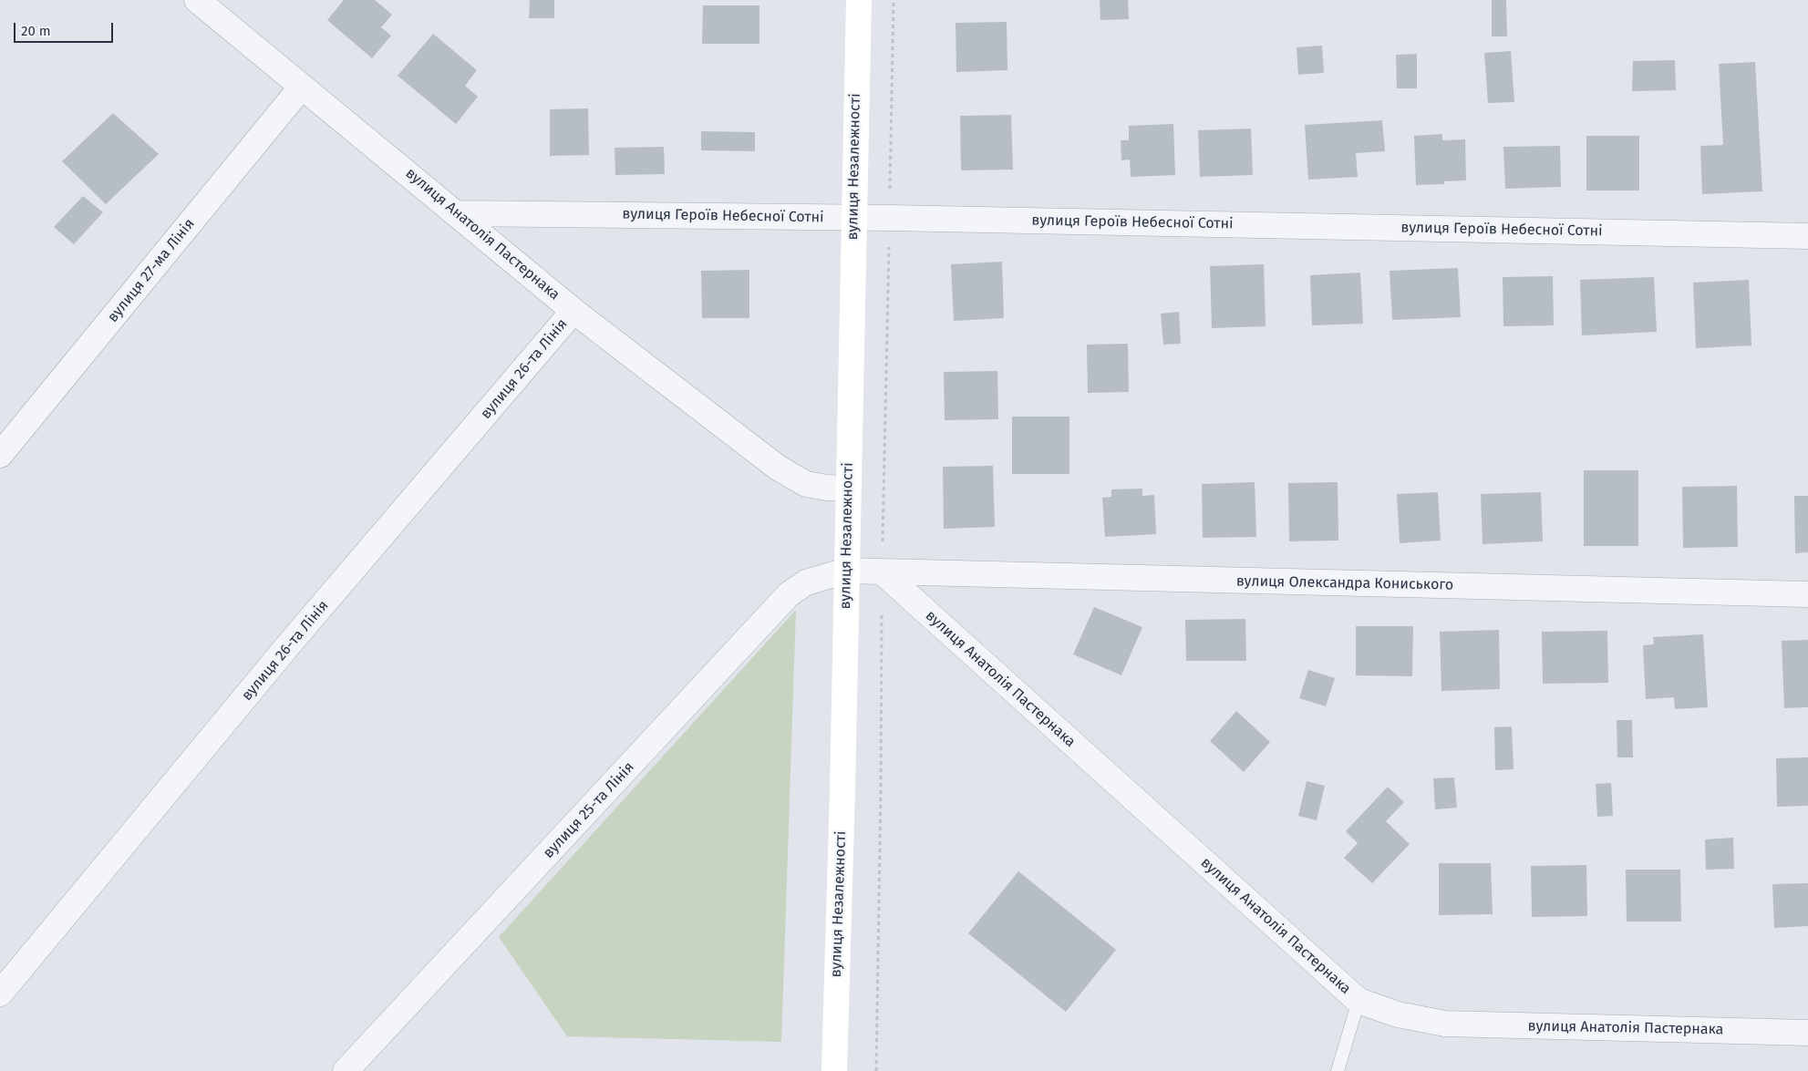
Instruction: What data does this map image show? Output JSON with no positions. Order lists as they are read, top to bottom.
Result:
{
  "streets": {
    "main road": ["вулиця Незалежності"],
    "street": [
      "вулиця Героїв Небесної Сотні",
      "вулиця Анатолія Пастернака",
      "вулиця 27-ма Лінія",
      "вулиця 26-та Лінія",
      "вулиця Олександра Кониського",
      "вулиця 25-та Лінія"
    ]
  },
  "crossings": [
    ["вулиця Незалежності", "вулиця Героїв Небесної Сотні"],
    ["вулиця Незалежності", "вулиця Анатолія Пастернака"],
    ["вулиця Незалежності", "вулиця 25-та Лінія"],
    ["вулиця Героїв Небесної Сотні", "вулиця Анатолія Пастернака"],
    ["вулиця Анатолія Пастернака", "вулиця 27-ма Лінія"],
    ["вулиця Анатолія Пастернака", "вулиця 26-та Лінія"],
    ["вулиця Анатолія Пастернака", "вулиця Олександра Кониського"]
  ],
  "scale_bar": "20 m"
}
